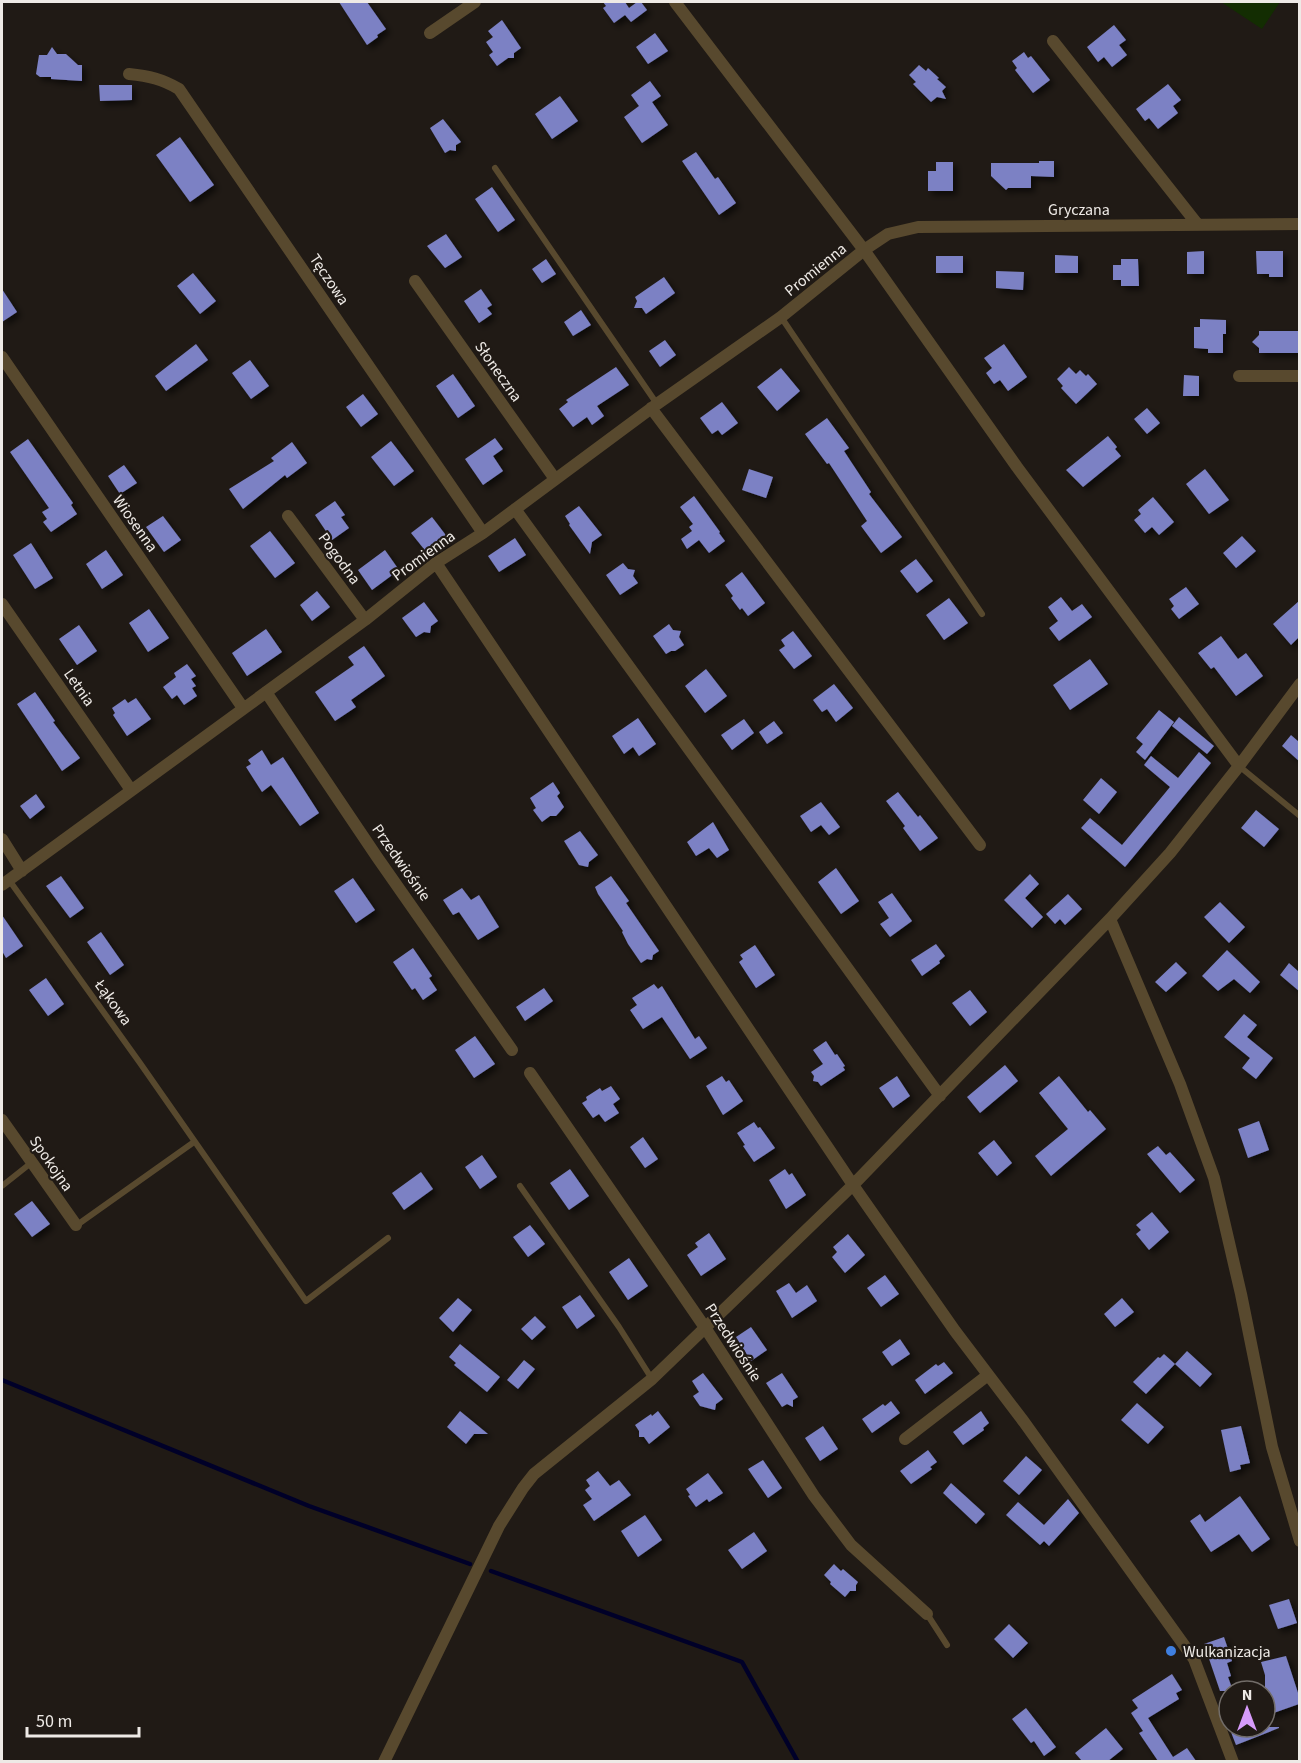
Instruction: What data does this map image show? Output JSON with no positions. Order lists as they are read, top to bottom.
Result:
{
  "streets": {
    "street": [
      "Gryczana",
      "Promienna",
      "Tęczowa",
      "Słoneczna",
      "Wiosenna",
      "Pogodna",
      "Letnia",
      "Przedwiośnie",
      "Spokojna"
    ],
    "lane": ["Łąkowa"]
  },
  "crossings": [
    ["Gryczana", "Promienna"],
    ["Promienna", "Tęczowa"],
    ["Promienna", "Słoneczna"],
    ["Promienna", "Wiosenna"],
    ["Promienna", "Pogodna"],
    ["Promienna", "Letnia"],
    ["Promienna", "Przedwiośnie"],
    ["Promienna", "Łąkowa"]
  ],
  "places": ["Wulkanizacja"],
  "scale_bar": "50 m",
  "north": "top"
}
